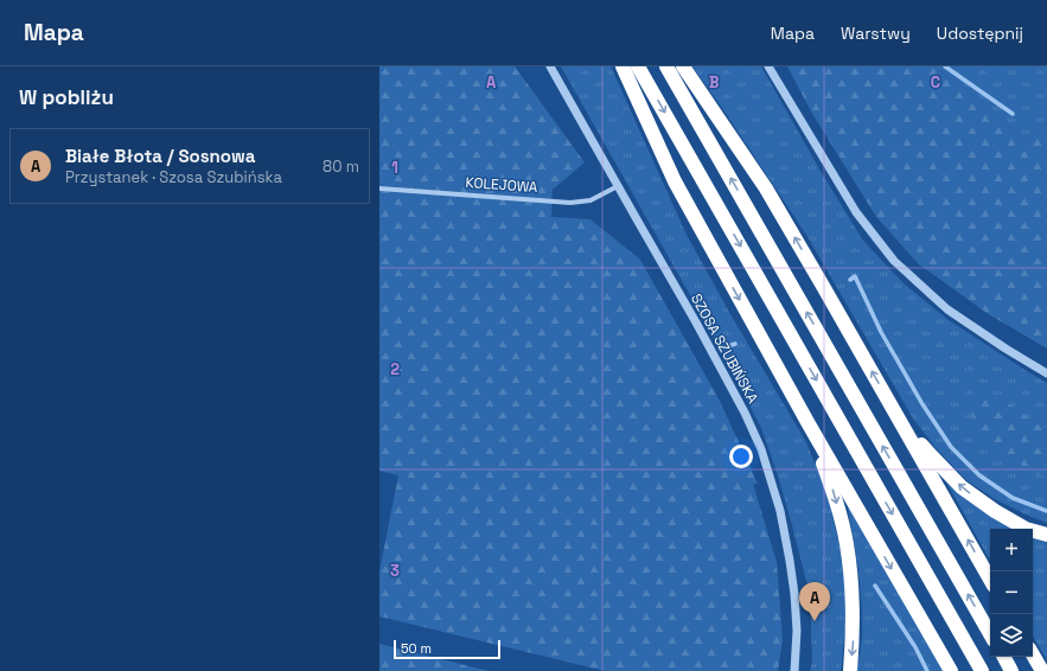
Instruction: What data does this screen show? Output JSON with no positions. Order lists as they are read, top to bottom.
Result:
{
  "streets": {
    "street": ["KOLEJOWA", "SZOSA SZUBIŃSKA"]
  },
  "crossings": [
    ["KOLEJOWA", "SZOSA SZUBIŃSKA"]
  ],
  "scale_bar": "50 m",
  "page": {
    "header": "Mapa",
    "nav": ["Mapa", "Warstwy", "Udostępnij"],
    "heading": "W pobliżu",
    "list": [
      {
        "mark": "A",
        "name": "Białe Błota / Sosnowa",
        "note": "Przystanek · Szosa Szubińska",
        "value": "80 m"
      }
    ],
    "map_buttons": ["+", "−"],
    "pins": "A",
    "scale": "50 m"
  },
  "grid": {
    "columns": ["A", "B", "C"],
    "rows": ["1", "2", "3"]
  }
}
